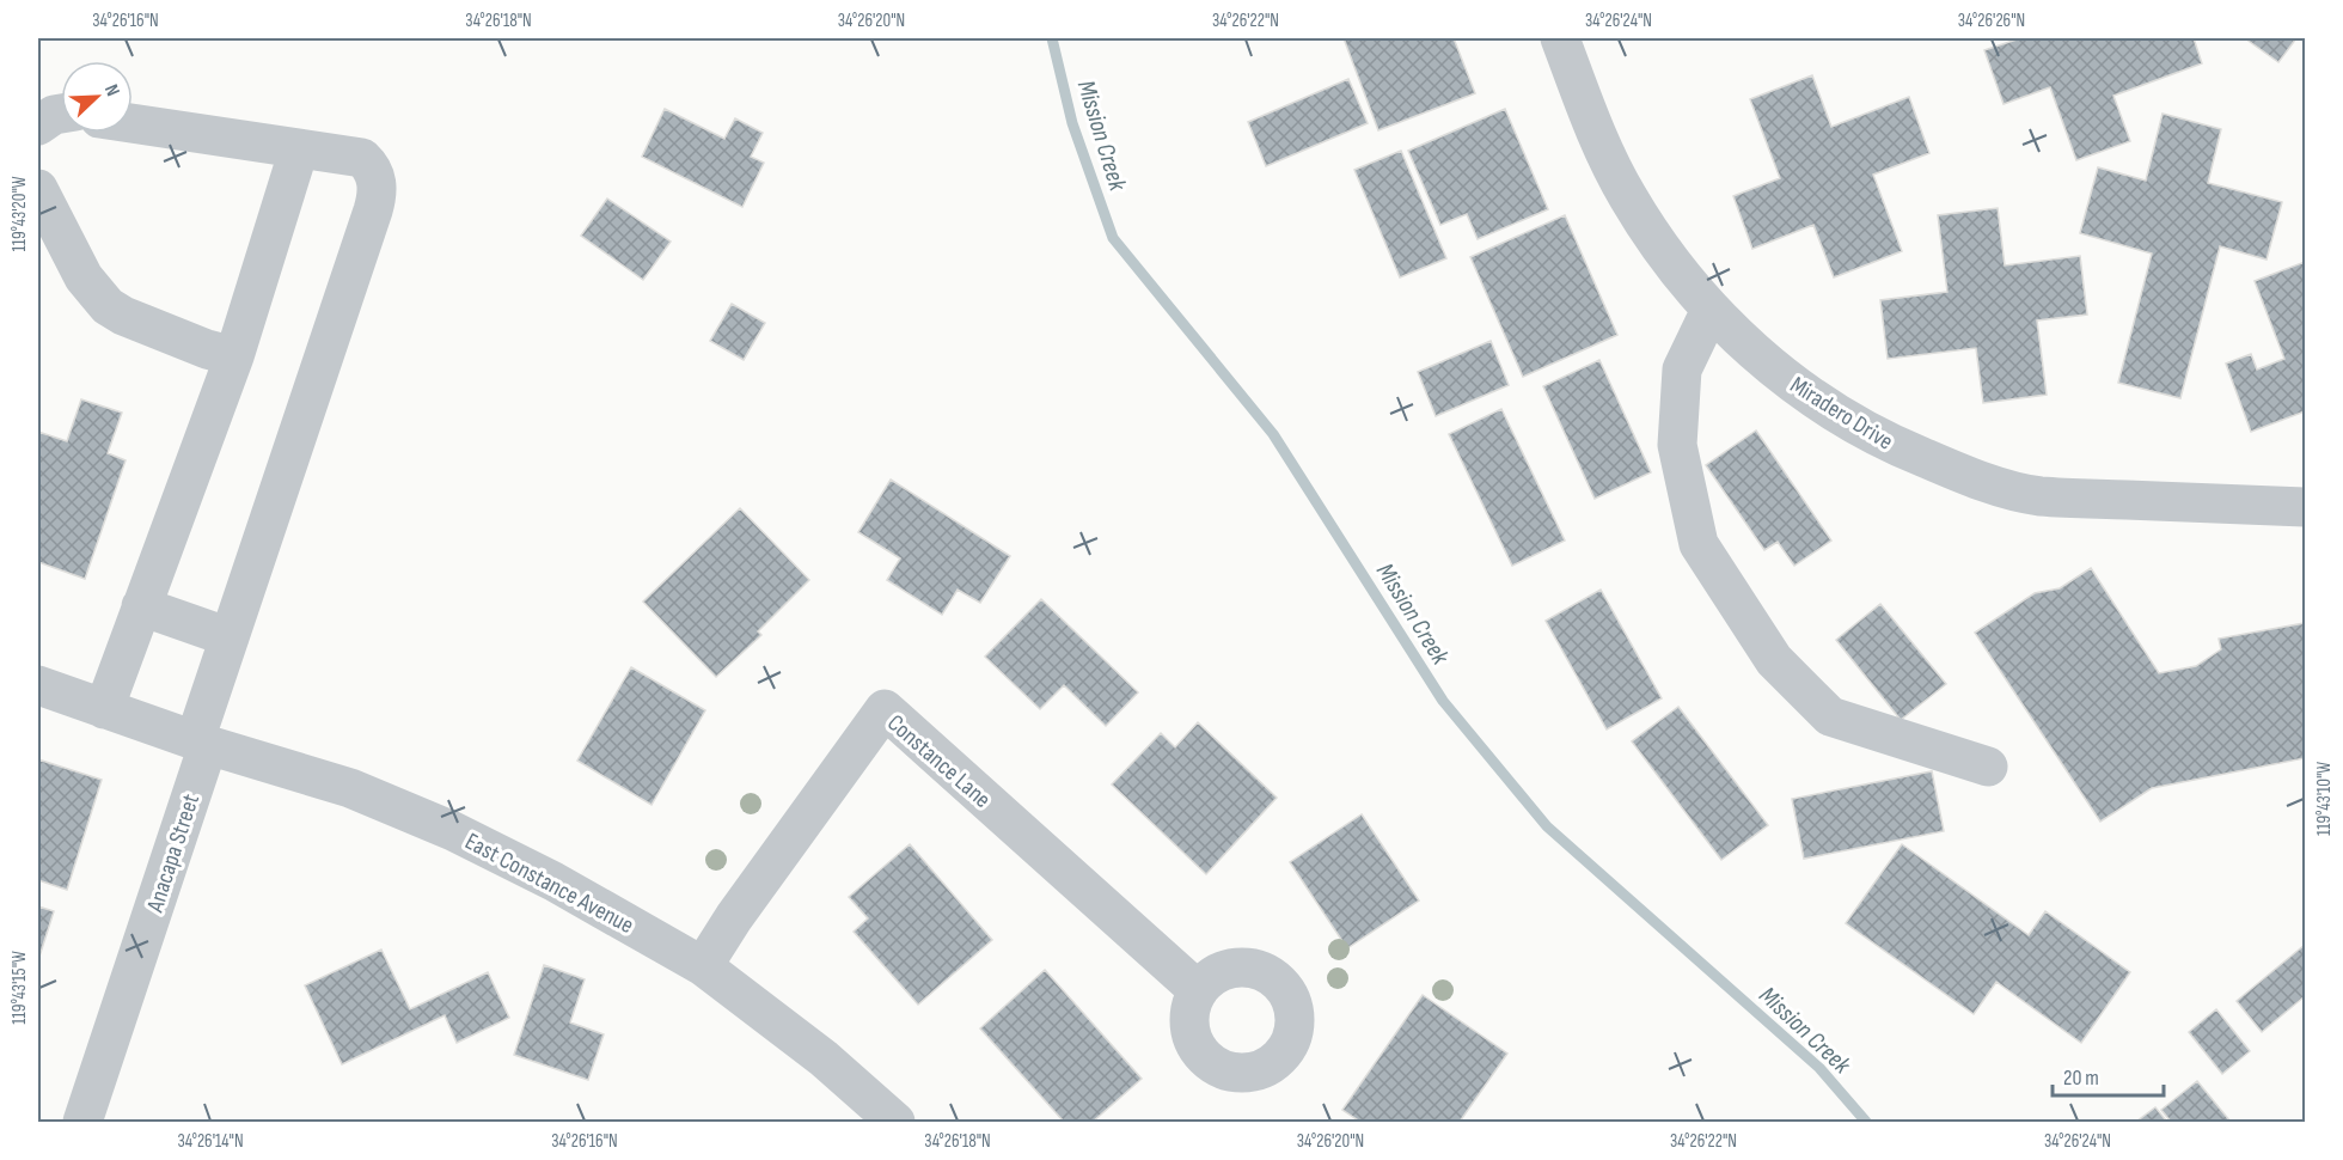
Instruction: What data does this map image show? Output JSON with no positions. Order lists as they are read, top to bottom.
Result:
{
  "streets": {
    "street": [
      "Miradero Drive",
      "Constance Lane",
      "Anacapa Street",
      "East Constance Avenue"
    ]
  },
  "crossings": [
    ["Constance Lane", "East Constance Avenue"],
    ["Anacapa Street", "East Constance Avenue"]
  ],
  "water": ["Mission Creek"],
  "scale_bar": "20 m",
  "north": "top right",
  "coordinates": [
    "34°26'16\"N",
    "34°26'18\"N",
    "34°26'20\"N",
    "34°26'22\"N",
    "34°26'24\"N",
    "34°26'26\"N",
    "119°43'20\"W",
    "119°43'10\"W",
    "119°43'15\"W",
    "34°26'14\"N"
  ]
}
